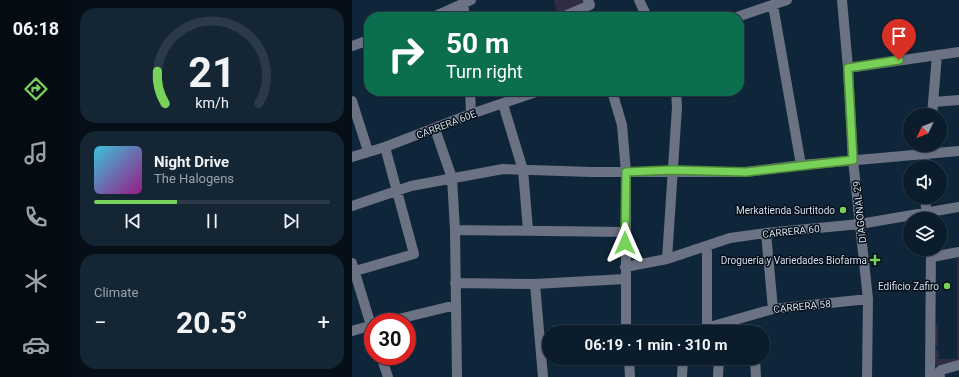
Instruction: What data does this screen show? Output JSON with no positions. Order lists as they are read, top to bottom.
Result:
{
  "streets": {
    "street": [
      "CARRERA 60E",
      "DIAGONAL 29",
      "CARRERA 60",
      "CARRERA 58"
    ]
  },
  "crossings": [
    ["DIAGONAL 29", "CARRERA 60"],
    ["DIAGONAL 29", "CARRERA 58"]
  ],
  "places": {
    "other": ["Merkatienda Surtitodo", "Edificio Zafiro"],
    "health": ["Droguería y Variedades Biofarma"]
  },
  "north": "bottom left",
  "page": {
    "tabs": "06:18",
    "turn": ["50 m", "Turn right"],
    "song": ["Night Drive", "The Halogens"],
    "tile": "Climate",
    "heat": ["−", "20.5°", "+"],
    "limit": "30",
    "trip": "06:19 · 1 min · 310 m",
    "gauge": ["21", "km/h"]
  }
}
